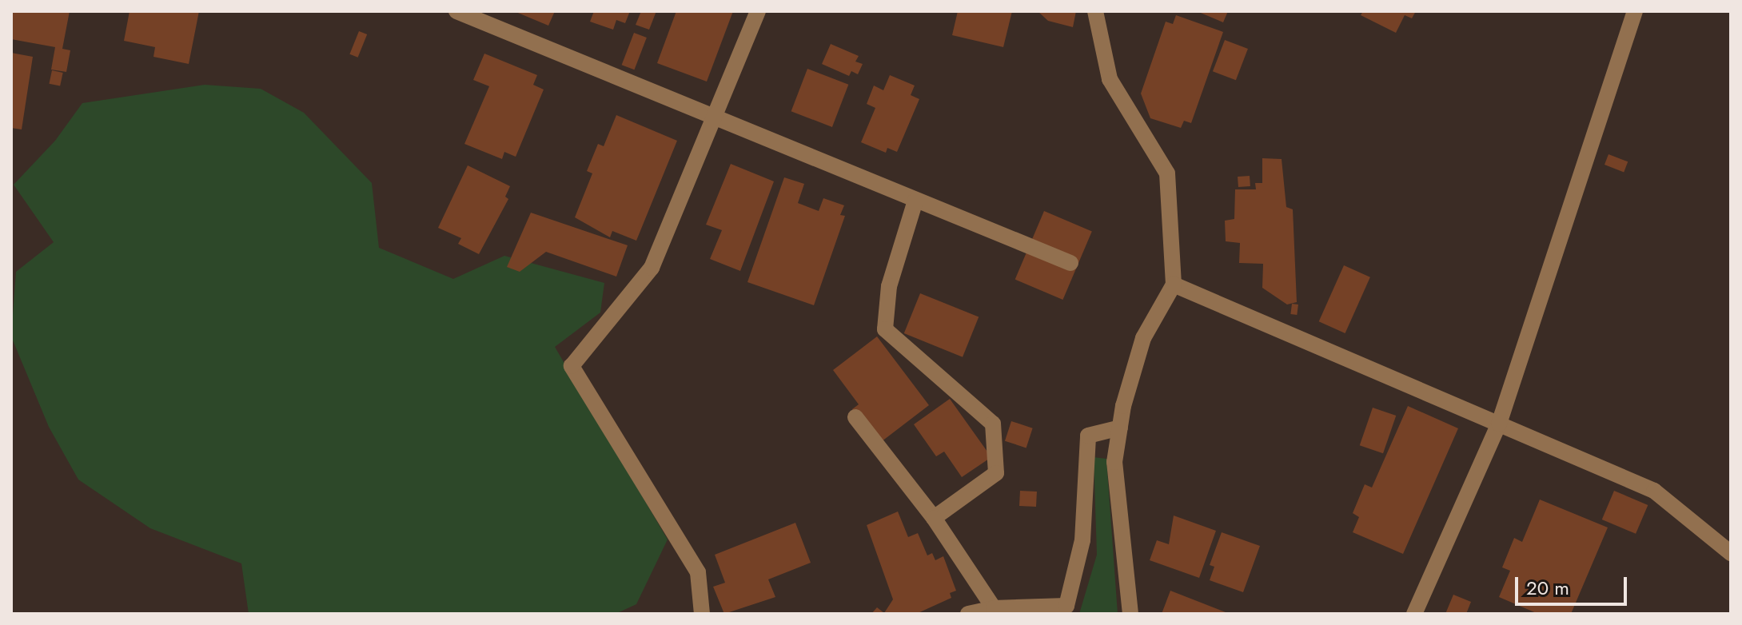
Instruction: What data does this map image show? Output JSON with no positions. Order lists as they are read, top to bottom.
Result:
{
  "scale_bar": "20 m"
}
